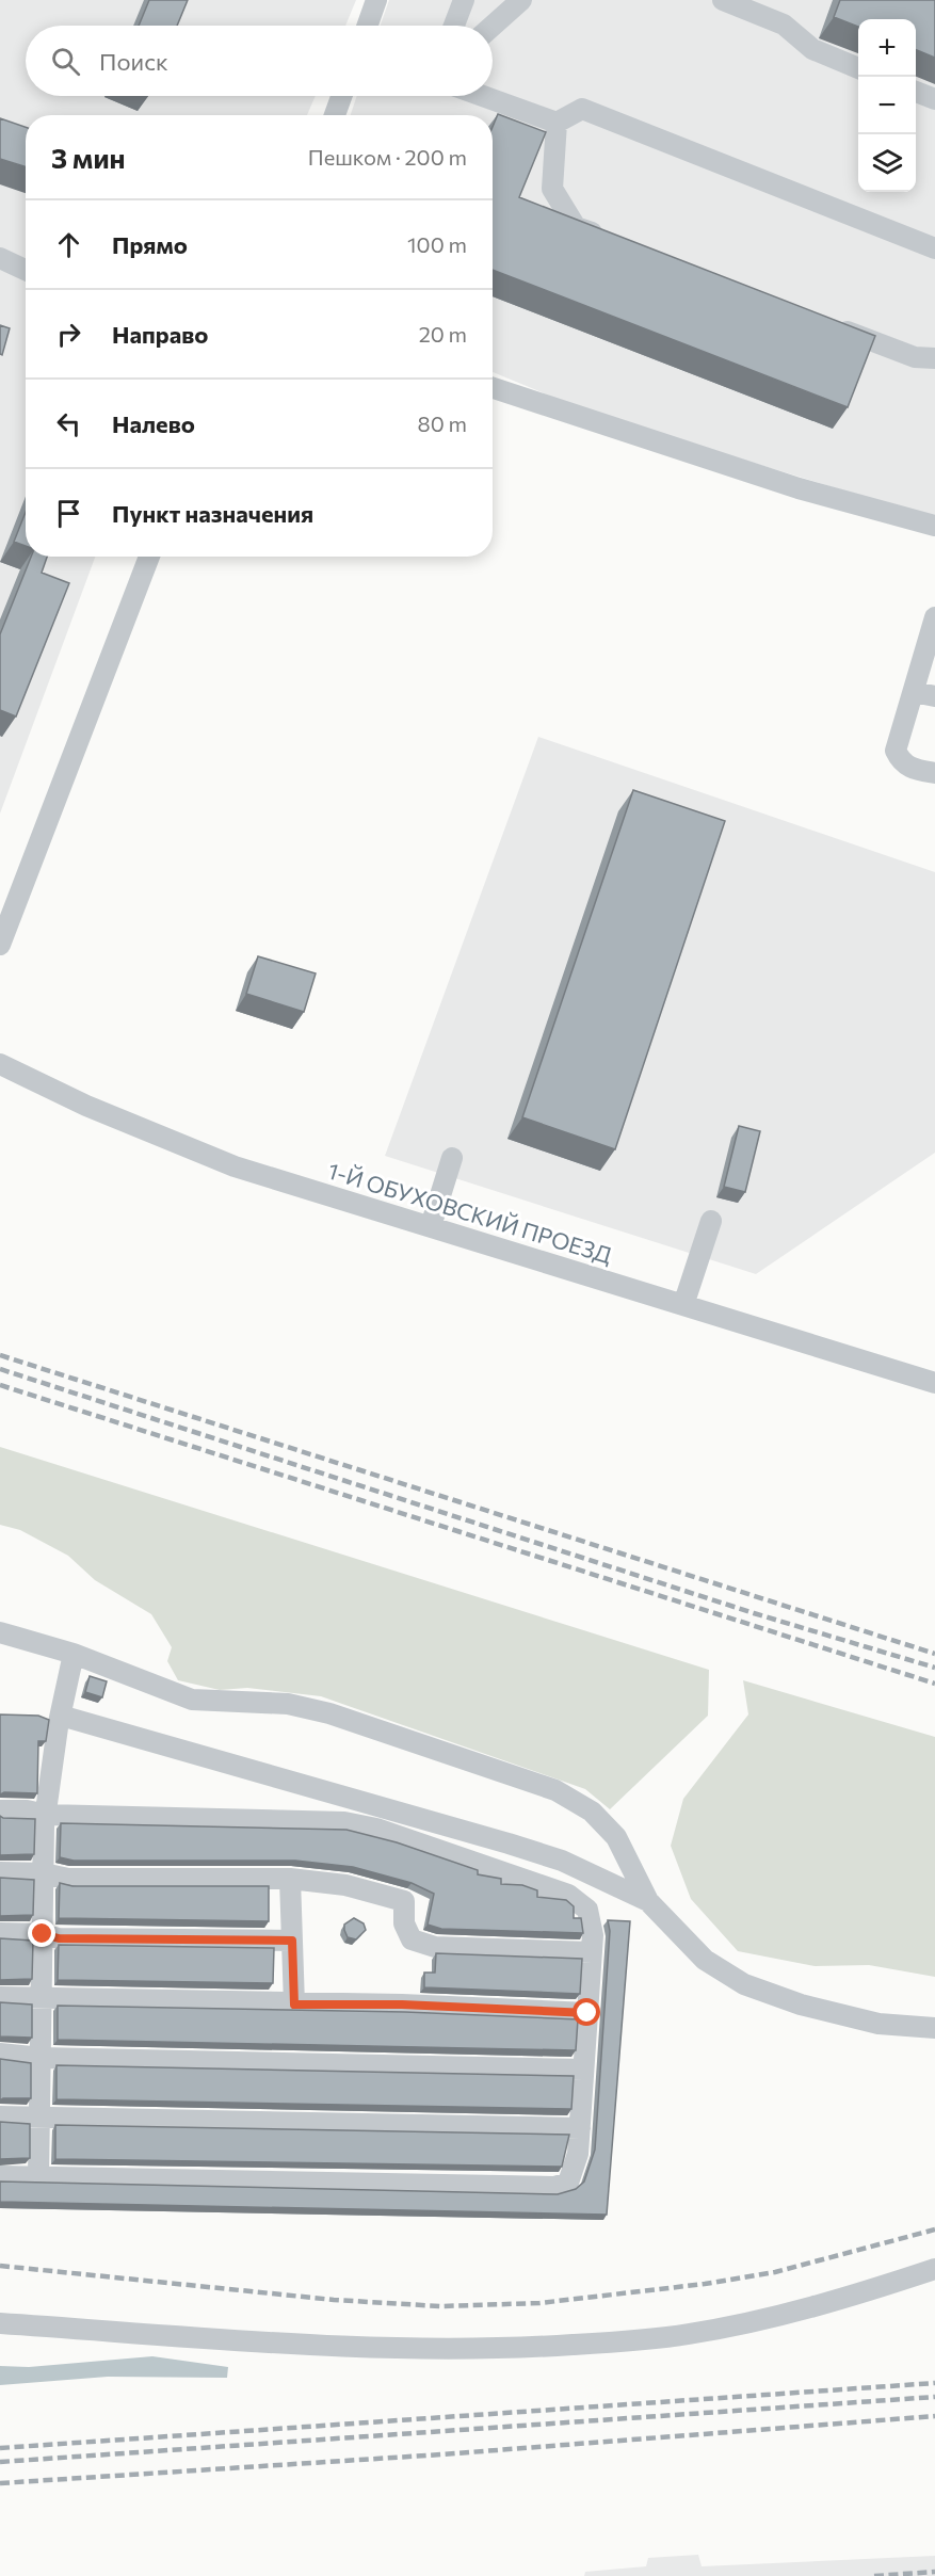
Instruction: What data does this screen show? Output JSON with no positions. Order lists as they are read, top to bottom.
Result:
{
  "streets": {
    "street": ["1-Й ОБУХОВСКИЙ ПРОЕЗД"]
  },
  "page": {
    "map_buttons": ["+", "−"],
    "search": "Поиск",
    "heading": ["3 мин", "Пешком · 200 m"],
    "list": [
      ["Прямо", "100 m"],
      ["Направо", "20 m"],
      ["Налево", "80 m"],
      "Пункт назначения"
    ]
  }
}
